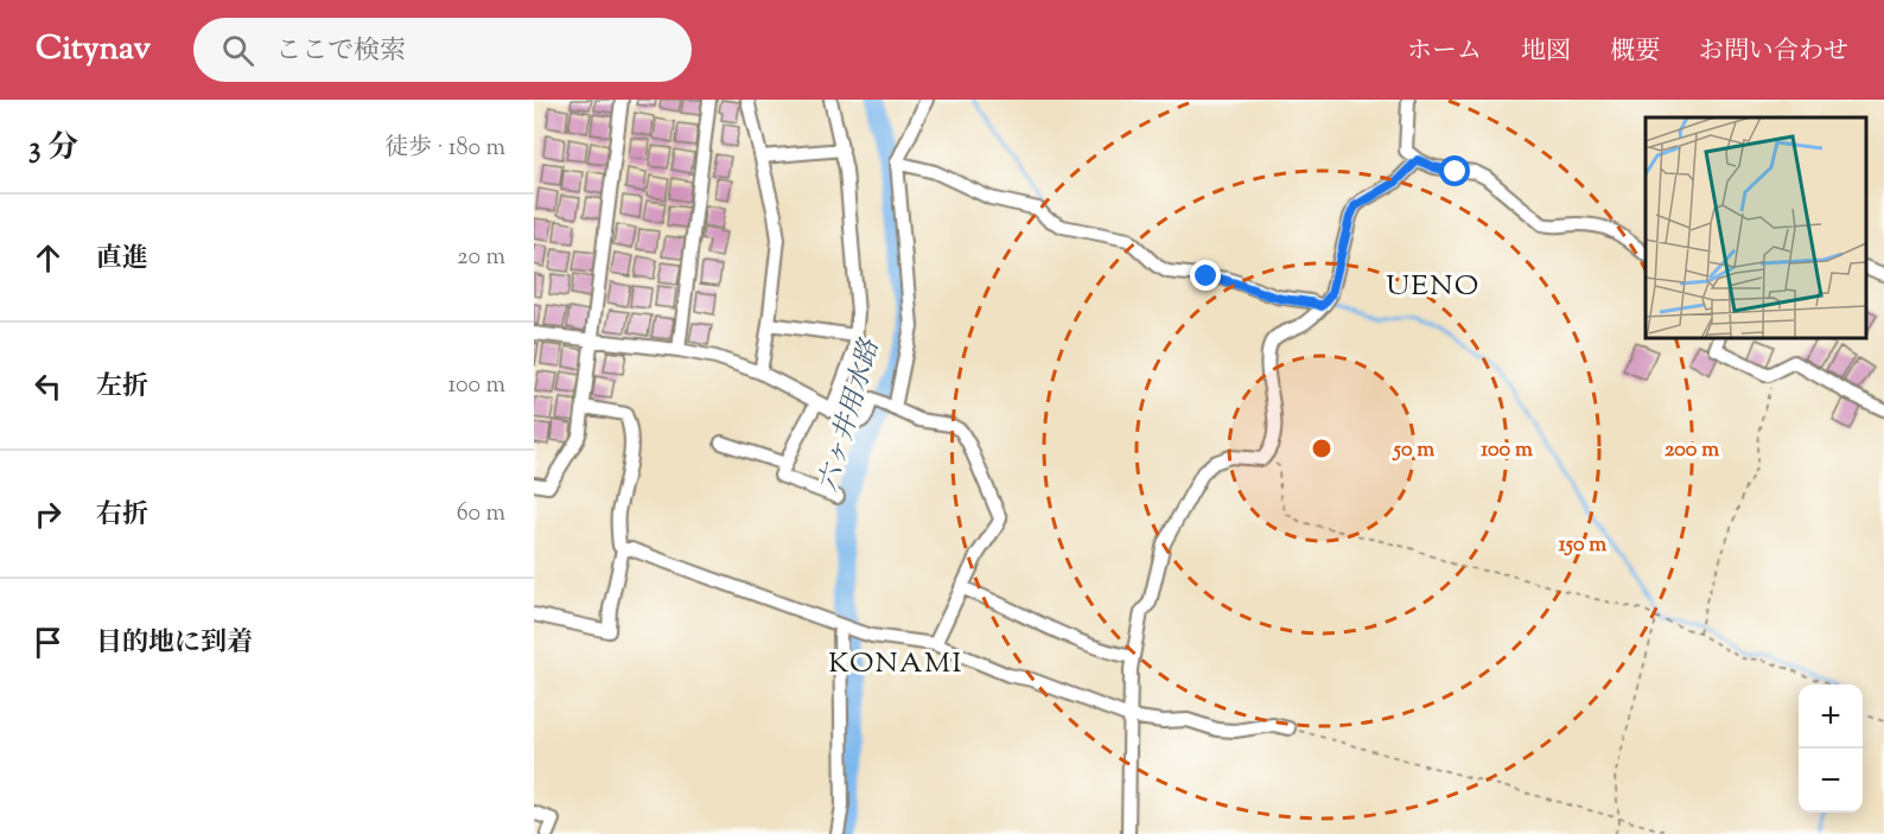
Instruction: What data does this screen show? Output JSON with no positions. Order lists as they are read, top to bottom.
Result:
{
  "districts": ["UENO", "KONAMI"],
  "water": ["六ヶ井用水路"],
  "page": {
    "header": "Citynav",
    "search": "ここで検索",
    "nav": [
      "ホーム",
      "地図",
      "概要",
      "お問い合わせ"
    ],
    "heading": ["3 分", "徒歩 · 180 m"],
    "list": [
      ["直進", "20 m"],
      ["左折", "100 m"],
      ["右折", "60 m"],
      "目的地に到着"
    ],
    "map_buttons": ["+", "−"]
  },
  "rings": [
    "50 m",
    "100 m",
    "200 m",
    "150 m"
  ]
}
